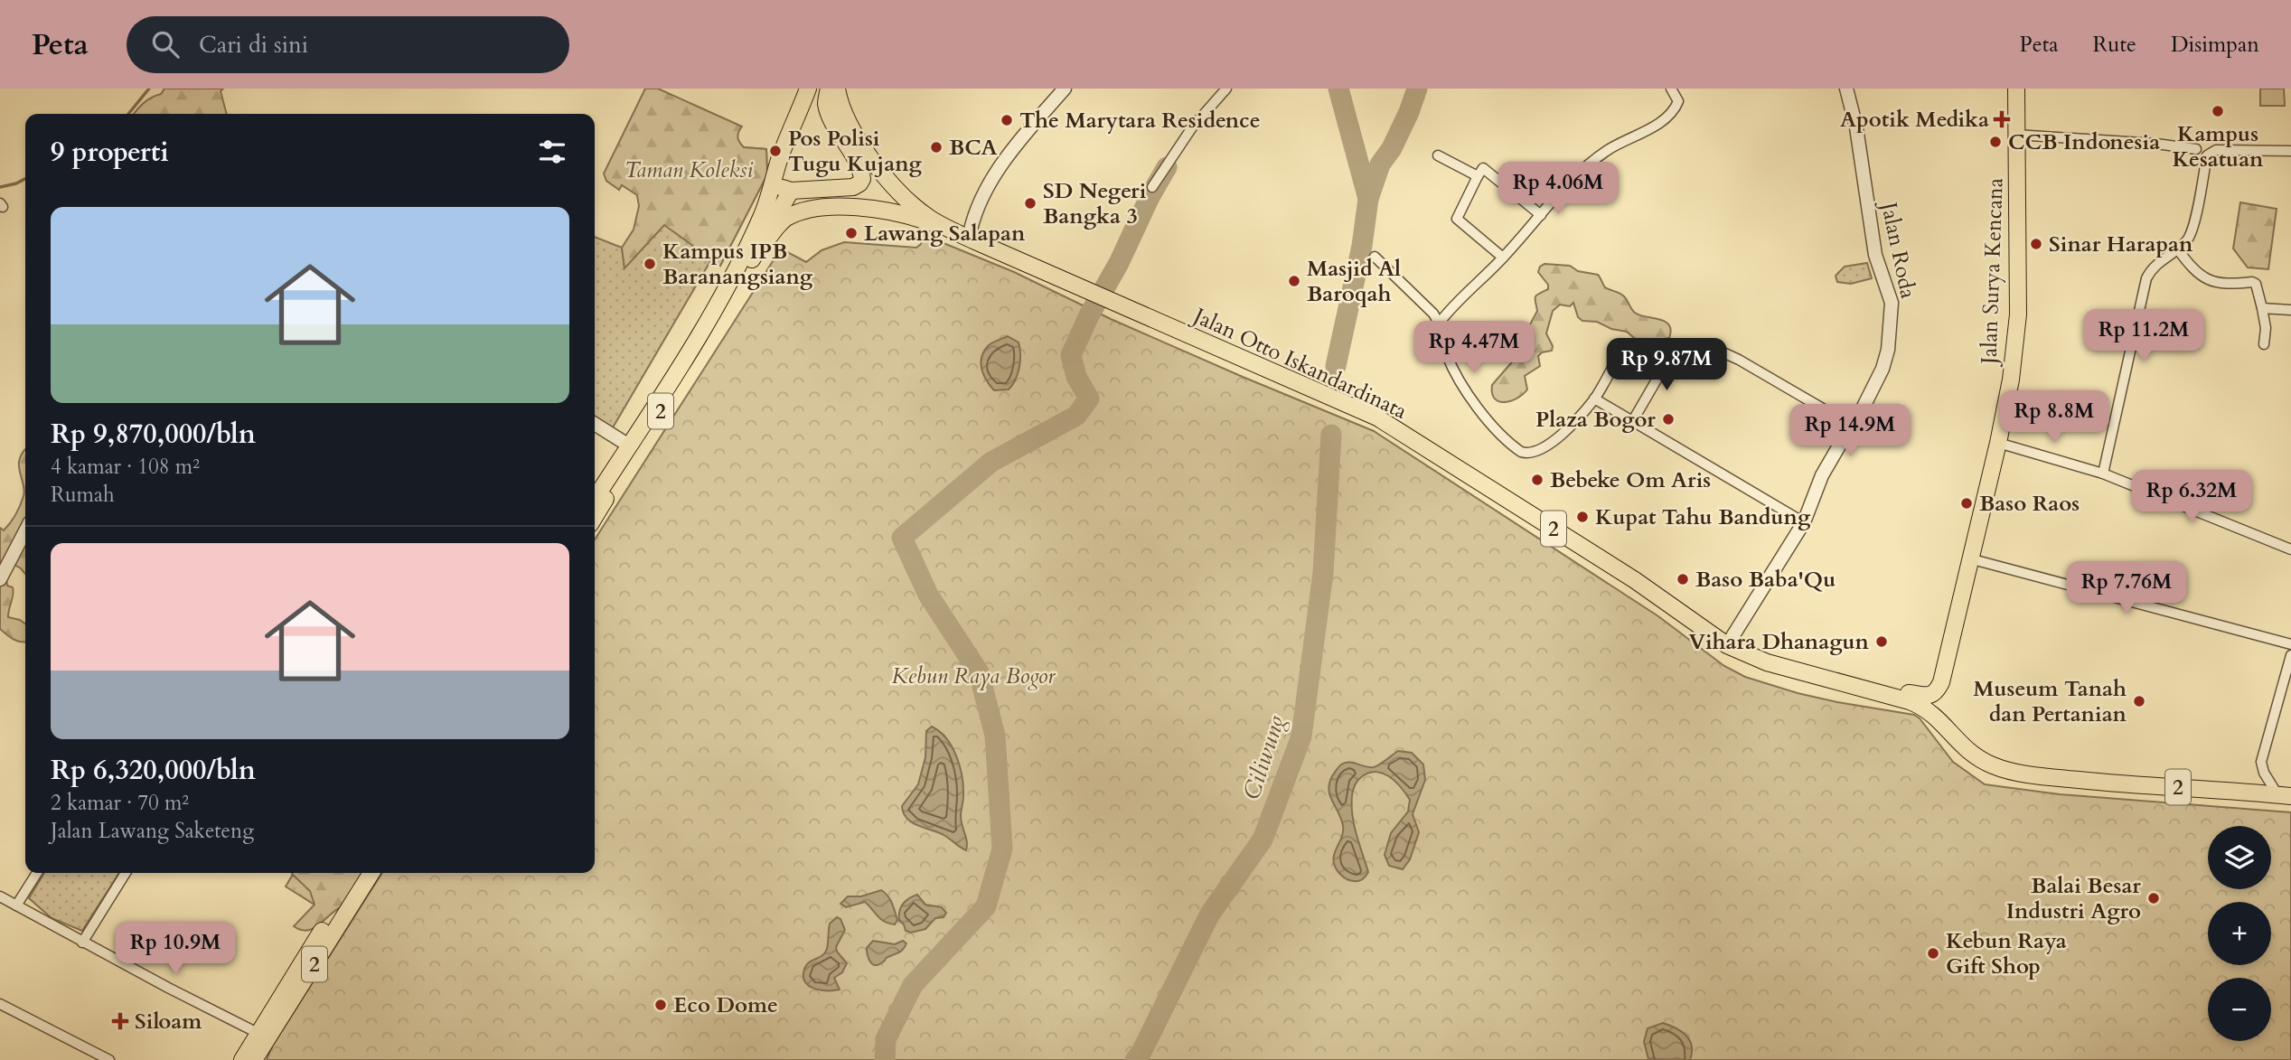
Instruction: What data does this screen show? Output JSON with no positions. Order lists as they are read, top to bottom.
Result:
{
  "streets": {
    "main road": ["Jalan Surya Kencana", "Jalan Otto Iskandardinata", "2"],
    "street": ["Jalan Roda"]
  },
  "crossings": [
    ["Jalan Roda", "Jalan Otto Iskandardinata"],
    ["Jalan Surya Kencana", "Jalan Otto Iskandardinata"],
    ["Jalan Otto Iskandardinata", "2"]
  ],
  "water": ["Ciliwung"],
  "parks": ["Taman Koleksi", "Kebun Raya Bogor"],
  "places": {
    "other": [
      "Kampus Kesatuan",
      "The Marytara Residence",
      "CCB Indonesia",
      "BCA",
      "Pos Polisi Tugu Kujang",
      "SD Negeri Bangka 3",
      "Lawang Salapan",
      "Sinar Harapan",
      "Kampus IPB Baranangsiang",
      "Masjid Al Baroqah",
      "Plaza Bogor",
      "Bebeke Om Aris",
      "Baso Raos",
      "Kupat Tahu Bandung",
      "Baso Baba'Qu",
      "Vihara Dhanagun",
      "Museum Tanah dan Pertanian",
      "Balai Besar Industri Agro",
      "Kebun Raya Gift Shop",
      "Eco Dome"
    ],
    "health": ["Apotik Medika", "Siloam"]
  },
  "page": {
    "header": "Peta",
    "search": "Cari di sini",
    "nav": ["Peta", "Rute", "Disimpan"],
    "heading": "9 properti",
    "price": [
      "Rp 4.06M",
      "Rp 11.2M",
      "Rp 4.47M",
      "Rp 9.87M",
      "Rp 8.8M",
      "Rp 14.9M",
      "Rp 6.32M",
      "Rp 7.76M",
      "Rp 10.9M"
    ],
    "list": [
      {
        "name": "Rp 9,870,000/bln",
        "note": "4 kamar · 108 m² · Rumah"
      },
      {
        "name": "Rp 6,320,000/bln",
        "note": "2 kamar · 70 m² · Jalan Lawang Saketeng"
      }
    ],
    "map_buttons": ["+", "−"]
  }
}
